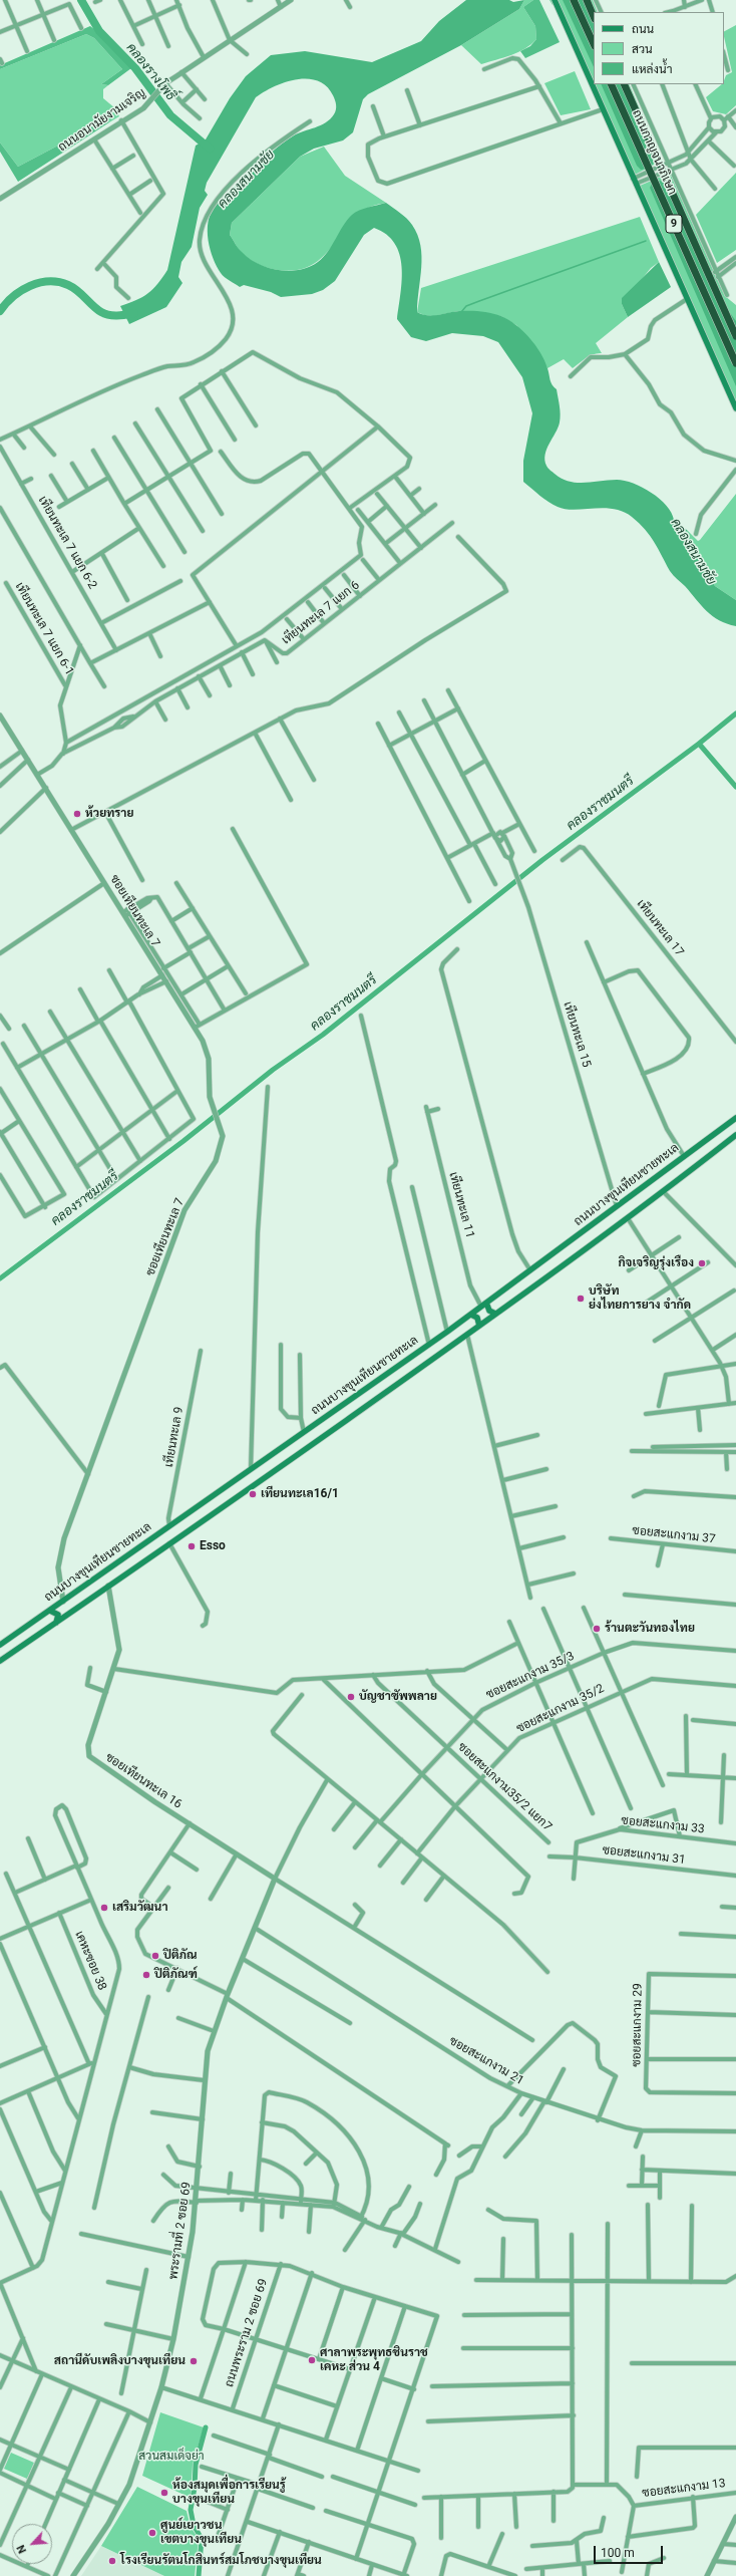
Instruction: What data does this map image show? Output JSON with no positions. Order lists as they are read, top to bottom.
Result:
{
  "streets": {
    "highway": ["ถนนกาญจนาภิเษก", "9"],
    "main road": ["ถนนบางขุนเทียนชายทะเล"],
    "street": [
      "ถนนอนามัยงามเจริญ",
      "เทียนทะเล 7 แยก 6-2",
      "เทียนทะเล 7 แยก 6",
      "เทียนทะเล 7 แยก 6-1",
      "ซอยเทียนทะเล 7",
      "เทียนทะเล 17",
      "เทียนทะเล 15",
      "เทียนทะเล 11",
      "เทียนทะเล 9",
      "ซอยสะแกงาม 37",
      "ซอยสะแกงาม 35/3",
      "ซอยสะแกงาม 35/2",
      "ซอยเทียนทะเล 16",
      "ซอยสะแกงาม35/2 แยก7",
      "ซอยสะแกงาม 33",
      "ซอยสะแกงาม 31",
      "เคหะซอย 38",
      "ซอยสะแกงาม 29",
      "ซอยสะแกงาม 21",
      "พระรามที่ 2 ซอย 69",
      "ถนนพระราม 2 ซอย 69",
      "ซอยสะแกงาม 13"
    ]
  },
  "crossings": [
    ["เทียนทะเล 7 แยก 6", "ซอยเทียนทะเล 7"],
    ["ซอยเทียนทะเล 7", "ถนนบางขุนเทียนชายทะเล"],
    ["เทียนทะเล 15", "ถนนบางขุนเทียนชายทะเล"],
    ["ถนนบางขุนเทียนชายทะเล", "เทียนทะเล 11"],
    ["ถนนบางขุนเทียนชายทะเล", "เทียนทะเล 9"],
    ["ถนนบางขุนเทียนชายทะเล", "ซอยเทียนทะเล 16"],
    ["ซอยสะแกงาม 35/3", "ซอยสะแกงาม35/2 แยก7"],
    ["ซอยสะแกงาม 35/2", "ซอยสะแกงาม35/2 แยก7"],
    ["ซอยเทียนทะเล 16", "พระรามที่ 2 ซอย 69"],
    ["ซอยสะแกงาม 33", "ซอยสะแกงาม 31"],
    ["ซอยสะแกงาม 21", "พระรามที่ 2 ซอย 69"]
  ],
  "water": ["คลองรางโพธิ์", "คลองสนามชัย", "คลองราชมนตรี"],
  "parks": ["สวนสมเด็จย่า"],
  "places": [
    "ห้วยทราย",
    "กิจเจริญรุ่งเรือง",
    "บริษัท ย่งไทยการยาง จำกัด",
    "เทียนทะเล16/1",
    "Esso",
    "ร้านตะวันทองไทย",
    "บัญชาซัพพลาย",
    "เสริมวัฒนา",
    "ปิติภัณ",
    "ปิติภัณฑ์",
    "ศาลาพระพุทธชินราช เคหะ ส่วน 4",
    "สถานีดับเพลิงบางขุนเทียน",
    "ห้องสมุดเพื่อการเรียนรู้ บางขุนเทียน",
    "ศูนย์เยาวชน เขตบางขุนเทียน",
    "โรงเรียนรัตนโกสินทร์สมโภชบางขุนเทียน"
  ],
  "legend": ["ถนน", "สวน", "แหล่งน้ำ"],
  "scale_bar": "100 m",
  "north": "bottom left"
}
